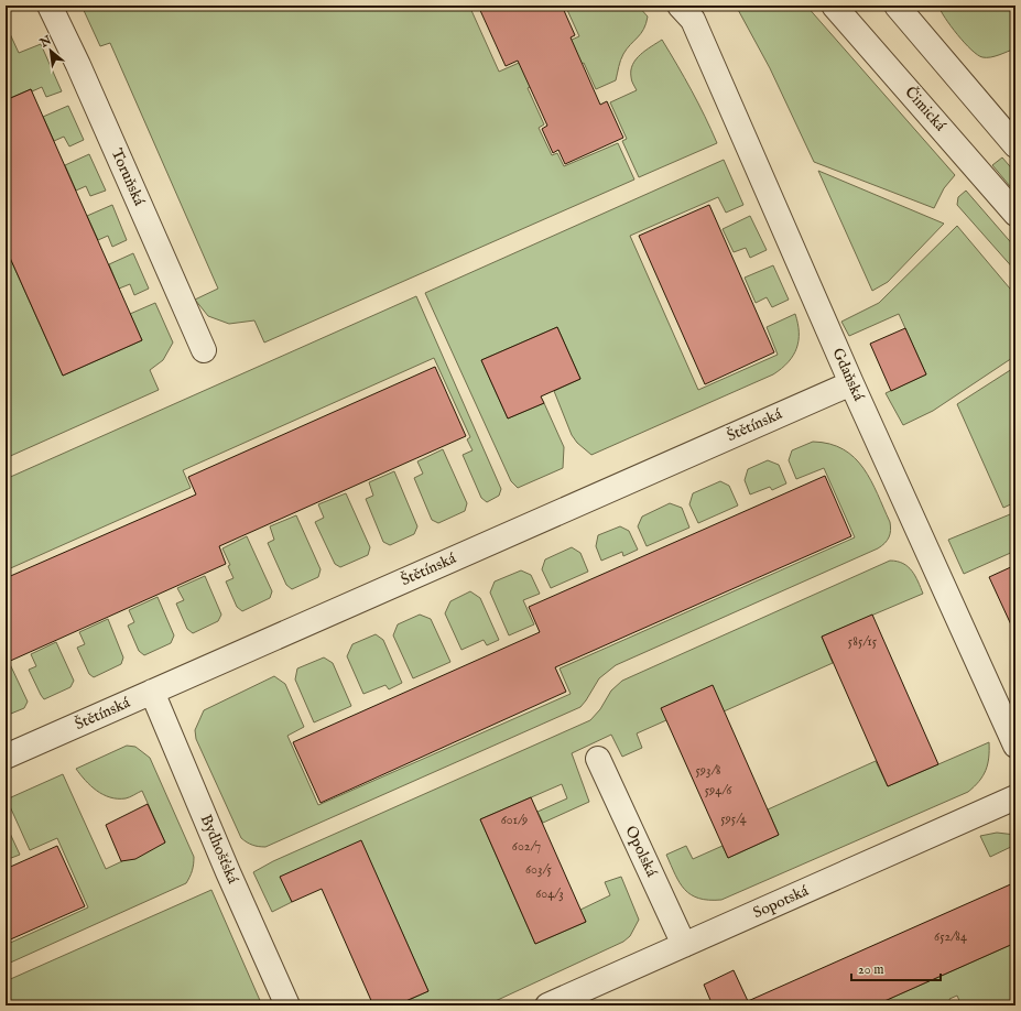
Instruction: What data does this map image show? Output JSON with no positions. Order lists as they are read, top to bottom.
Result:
{
  "streets": {
    "street": [
      "Čimická",
      "Toruňská",
      "Gdaňská",
      "Štětínská",
      "Bydhošťská",
      "Opolská",
      "Sopotská"
    ]
  },
  "crossings": [
    ["Gdaňská", "Štětínská"],
    ["Štětínská", "Bydhošťská"],
    ["Opolská", "Sopotská"]
  ],
  "house_numbers": [
    "585/15",
    "593/8",
    "594/6",
    "595/4",
    "601/9",
    "602/7",
    "603/5",
    "604/3",
    "652/84"
  ],
  "scale_bar": "20 m",
  "north": "top left"
}
